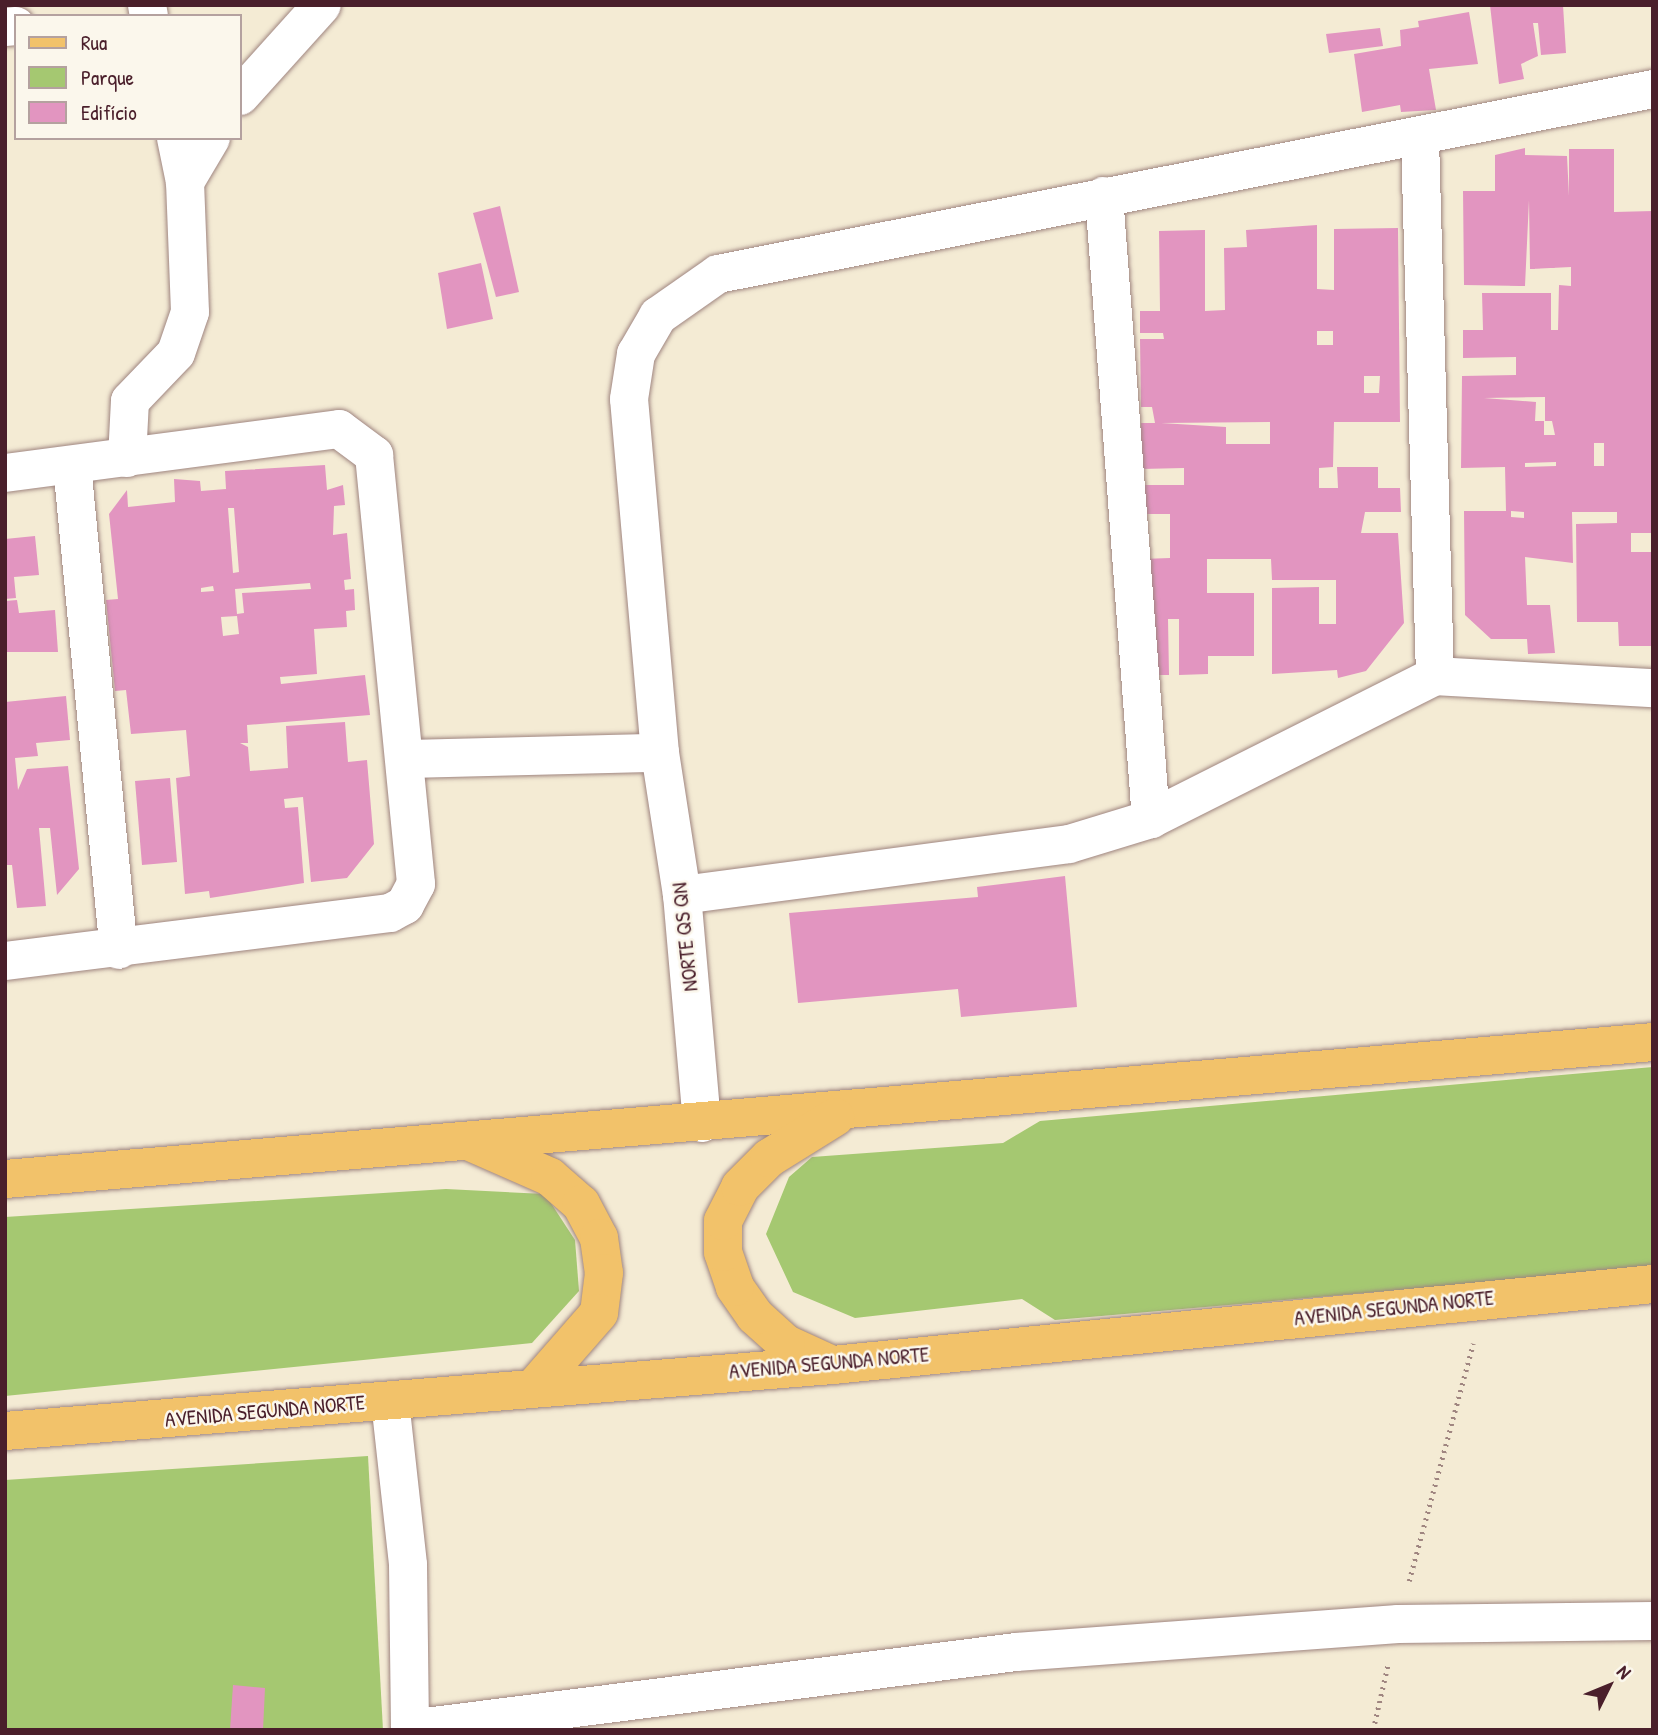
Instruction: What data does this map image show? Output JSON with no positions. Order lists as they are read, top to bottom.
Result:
{
  "streets": {
    "main road": ["AVENIDA SEGUNDA NORTE"],
    "street": ["NORTE QS QN"]
  },
  "legend": ["Rua", "Parque", "Edifício"],
  "north": "top right"
}
